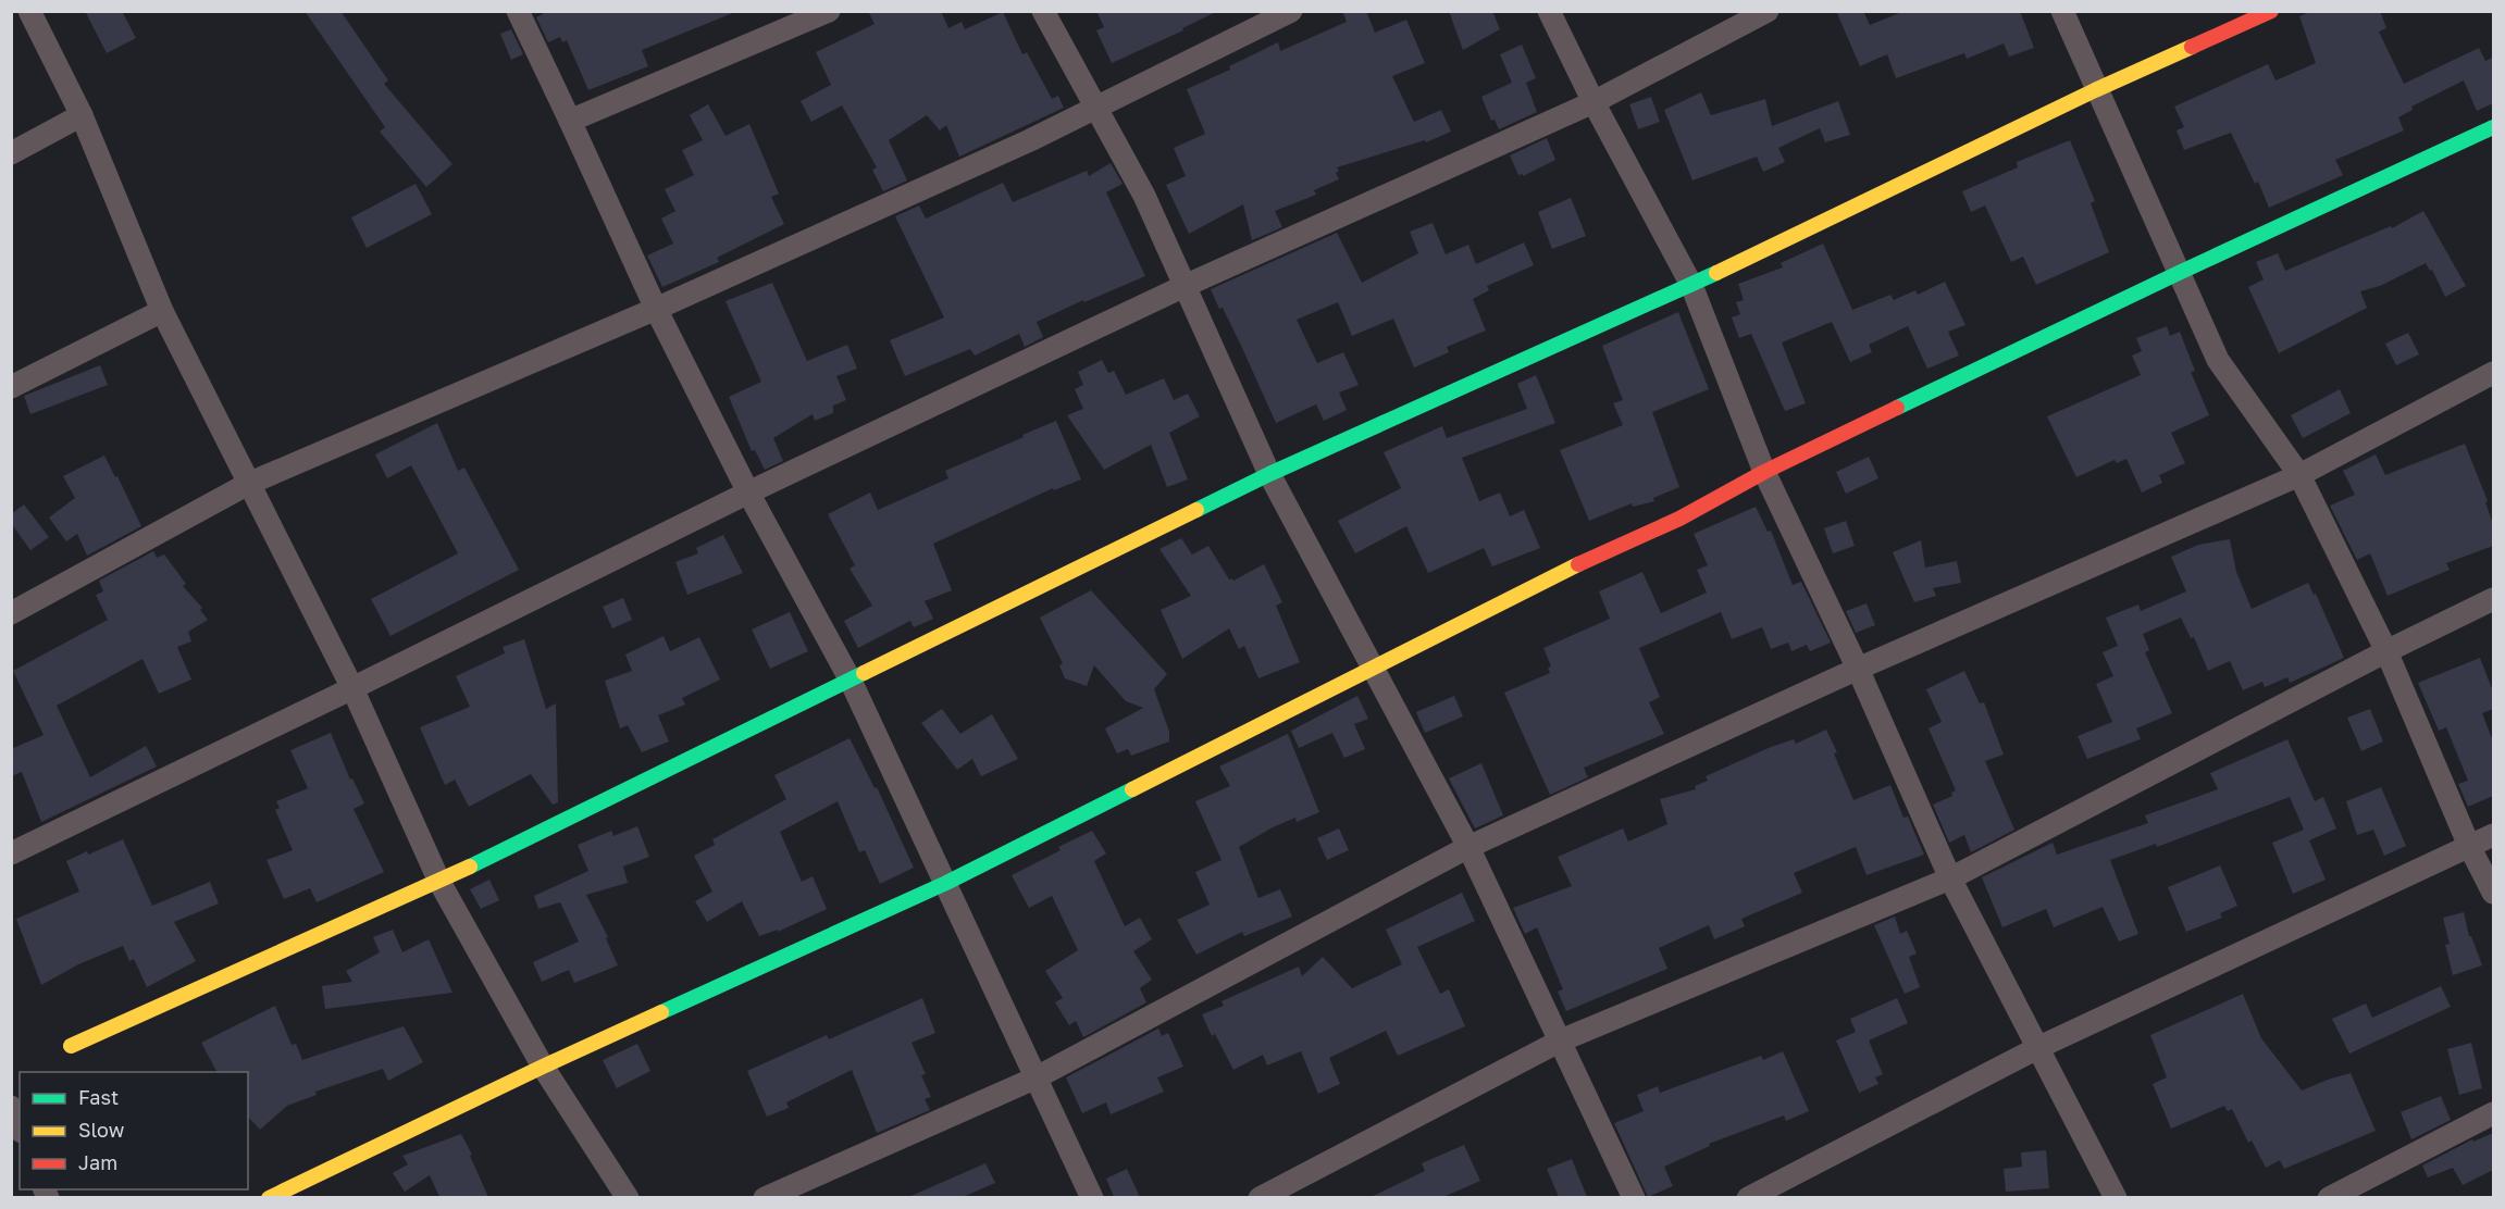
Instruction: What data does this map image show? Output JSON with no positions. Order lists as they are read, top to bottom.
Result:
{
  "legend": ["Fast", "Slow", "Jam"]
}
